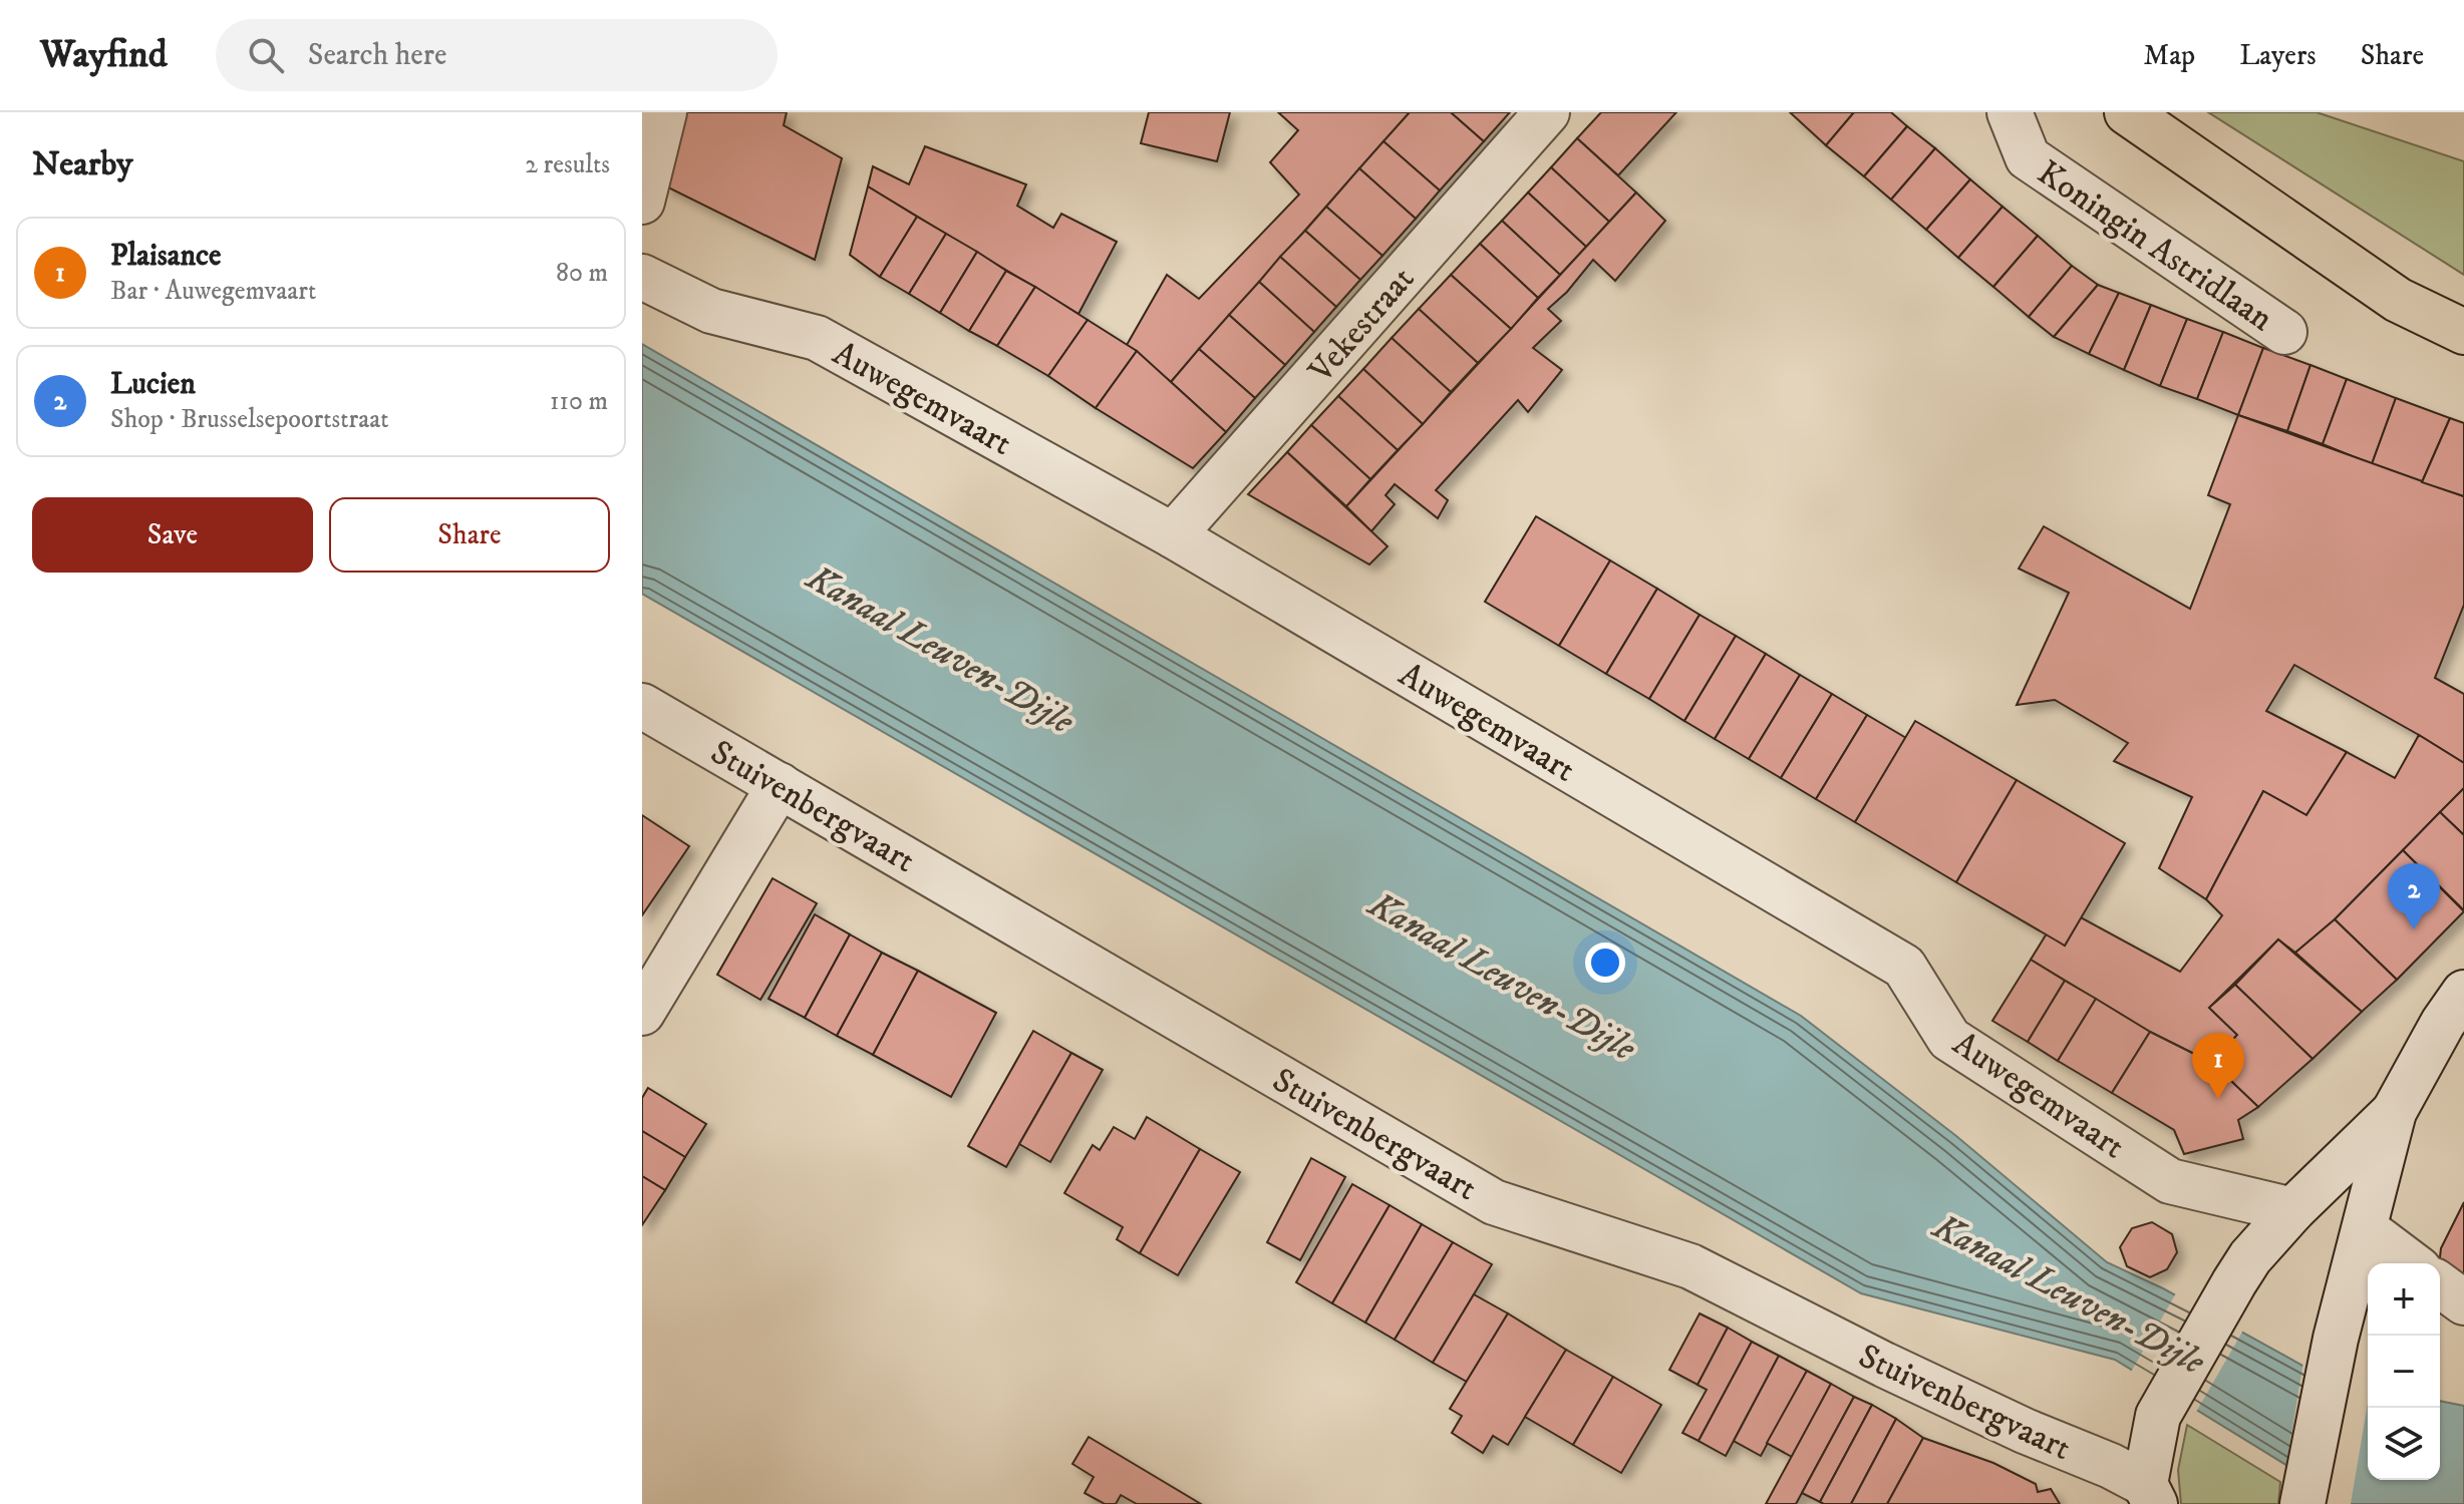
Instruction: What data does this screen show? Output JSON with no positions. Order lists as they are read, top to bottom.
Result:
{
  "streets": {
    "street": [
      "Koningin Astridlaan",
      "Vekestraat",
      "Auwegemvaart",
      "Stuivenbergvaart"
    ]
  },
  "crossings": [
    ["Vekestraat", "Auwegemvaart"]
  ],
  "water": ["Kanaal Leuven-Dijle"],
  "page": {
    "header": "Wayfind",
    "search": "Search here",
    "nav": ["Map", "Layers", "Share"],
    "heading": ["Nearby", "2 results"],
    "list": [
      {
        "mark": "1",
        "name": "Plaisance",
        "note": "Bar · Auwegemvaart",
        "value": "80 m"
      },
      {
        "mark": "2",
        "name": "Lucien",
        "note": "Shop · Brusselsepoortstraat",
        "value": "110 m"
      }
    ],
    "buttons": ["Save", "Share"],
    "pins": ["2", "1"],
    "map_buttons": ["+", "−"]
  }
}
